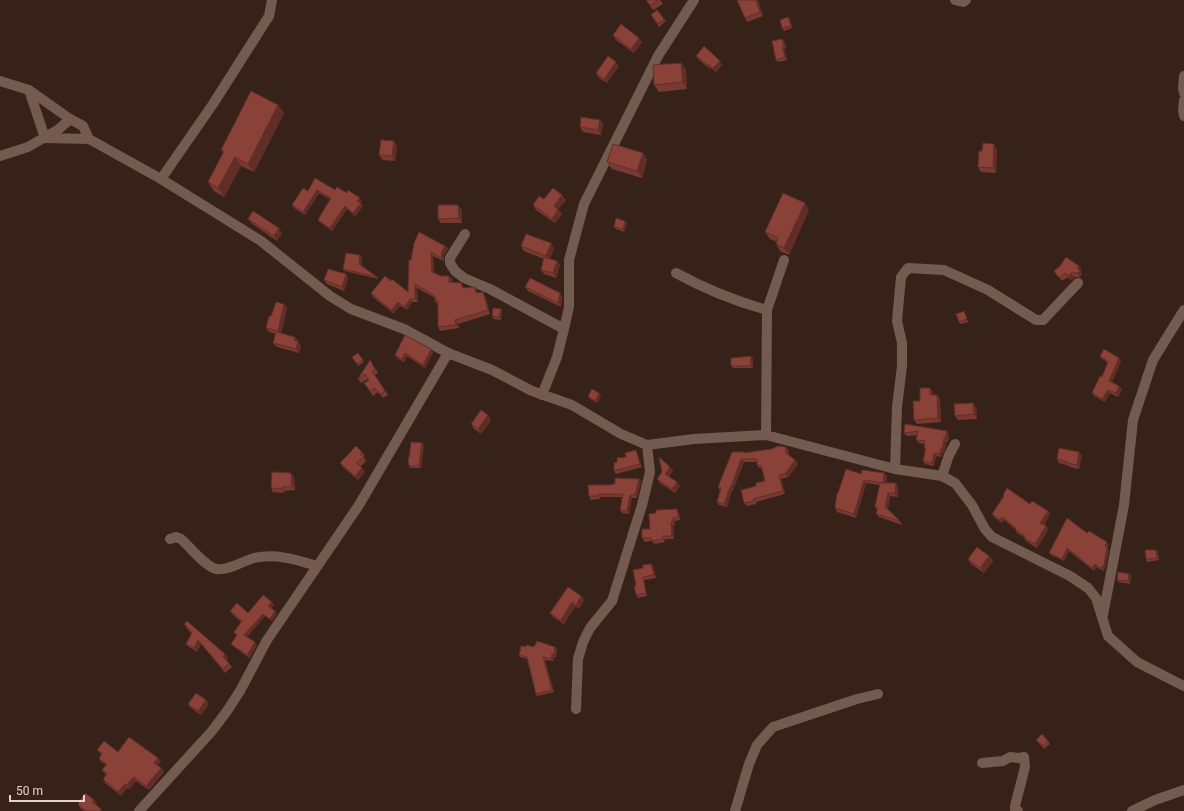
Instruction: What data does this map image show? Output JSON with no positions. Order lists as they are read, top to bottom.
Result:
{
  "scale_bar": "50 m"
}
